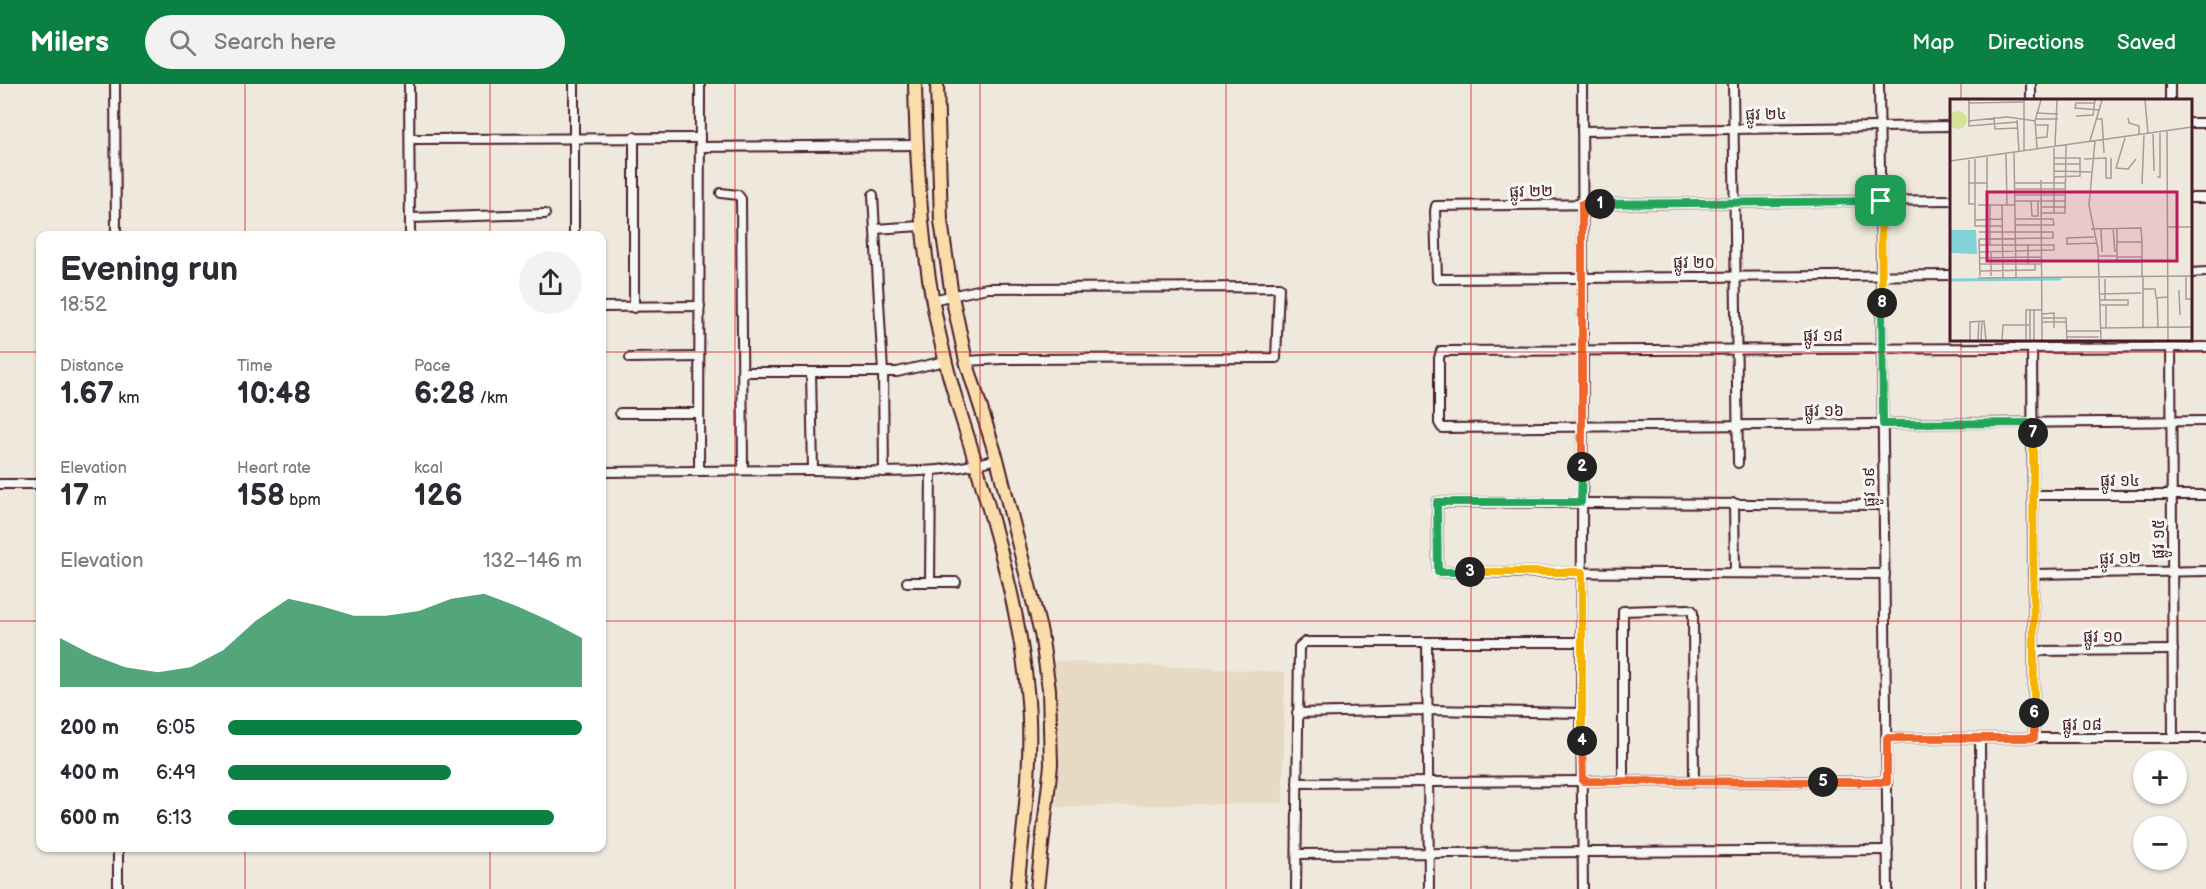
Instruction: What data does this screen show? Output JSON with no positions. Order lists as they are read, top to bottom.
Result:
{
  "streets": {
    "street": [
      "ផ្លូវ ២៤",
      "ផ្លូវ ២២",
      "ផ្លូវ ២០",
      "ផ្លូវ ១៨",
      "ផ្លូវ ១៦",
      "ផ្លូវ ១៤",
      "ផ្លូវ ១៩",
      "ផ្លូវ ១៥",
      "ផ្លូវ ១២",
      "ផ្លូវ ១០",
      "ផ្លូវ ០៨"
    ]
  },
  "crossings": [
    ["ផ្លូវ ២៤", "ផ្លូវ ១៩"],
    ["ផ្លូវ ២២", "ផ្លូវ ២០"],
    ["ផ្លូវ ២២", "ផ្លូវ ១៩"],
    ["ផ្លូវ ២០", "ផ្លូវ ១៩"],
    ["ផ្លូវ ១៨", "ផ្លូវ ១៦"],
    ["ផ្លូវ ១៨", "ផ្លូវ ១៩"],
    ["ផ្លូវ ១៨", "ផ្លូវ ១៥"],
    ["ផ្លូវ ១៦", "ផ្លូវ ១៩"],
    ["ផ្លូវ ១៦", "ផ្លូវ ១៥"],
    ["ផ្លូវ ១៤", "ផ្លូវ ១៥"],
    ["ផ្លូវ ១៩", "ផ្លូវ ០៨"],
    ["ផ្លូវ ១៥", "ផ្លូវ ១២"],
    ["ផ្លូវ ១៥", "ផ្លូវ ១០"],
    ["ផ្លូវ ១៥", "ផ្លូវ ០៨"]
  ],
  "page": {
    "header": "Milers",
    "search": "Search here",
    "nav": ["Map", "Directions", "Saved"],
    "pins": [
      "1",
      "8",
      "7",
      "2",
      "3",
      "6",
      "4",
      "5"
    ],
    "heading": ["Evening run", "18:52"],
    "stats": [
      ["Distance", "1.67 km"],
      ["Time", "10:48"],
      ["Pace", "6:28 /km"],
      ["Elevation", "17 m"],
      ["Heart rate", "158 bpm"],
      ["kcal", "126"]
    ],
    "chart": ["Elevation", "132–146 m"],
    "list": [
      {
        "name": "200 m",
        "note": "6:05"
      },
      {
        "name": "400 m",
        "note": "6:49"
      },
      {
        "name": "600 m",
        "note": "6:13"
      }
    ],
    "map_buttons": ["+", "−"]
  }
}
